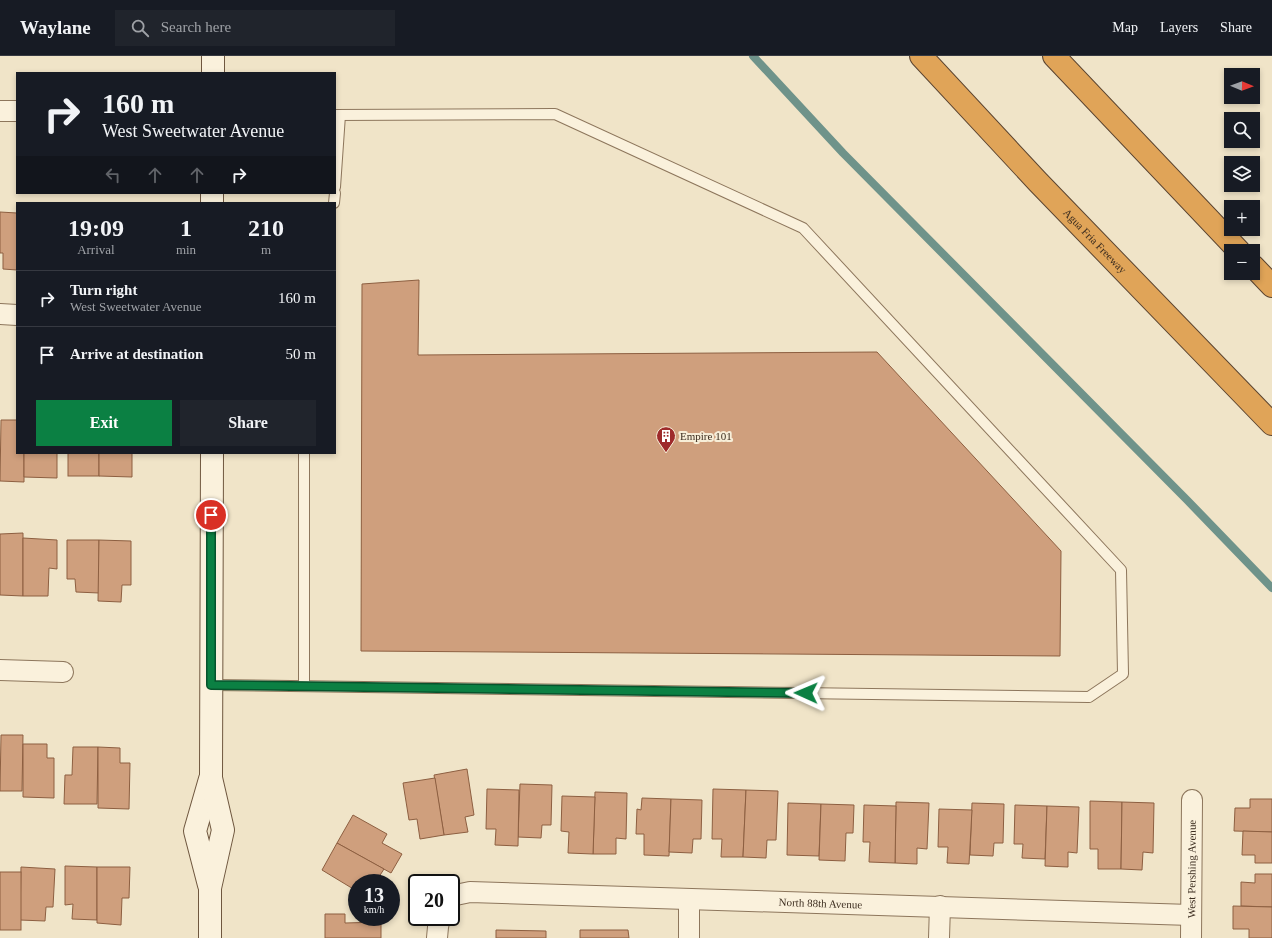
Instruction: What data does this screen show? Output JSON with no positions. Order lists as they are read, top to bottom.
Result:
{
  "streets": {
    "highway": ["Agua Fria Freeway"],
    "street": ["West Pershing Avenue", "North 88th Avenue"]
  },
  "crossings": [
    ["West Pershing Avenue", "North 88th Avenue"]
  ],
  "places": {
    "building": ["Empire 101"]
  },
  "north": "right",
  "page": {
    "header": "Waylane",
    "search": "Search here",
    "nav": ["Map", "Layers", "Share"],
    "map_buttons": ["+", "−"],
    "turn": ["160 m", "West Sweetwater Avenue"],
    "eta": [
      "19:09",
      "Arrival",
      "1",
      "min",
      "210",
      "m"
    ],
    "list": [
      {
        "name": "Turn right",
        "note": "West Sweetwater Avenue",
        "value": "160 m"
      },
      {
        "name": "Arrive at destination",
        "value": "50 m"
      }
    ],
    "buttons": ["Exit", "Share"],
    "speed": "13 km/h",
    "limit": "20"
  }
}
